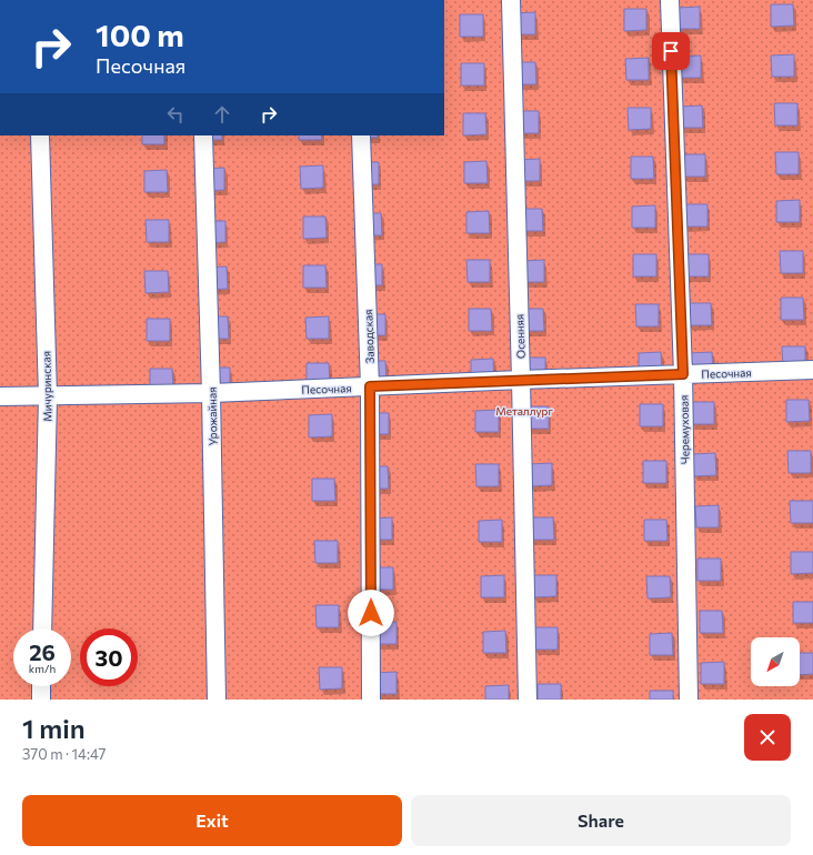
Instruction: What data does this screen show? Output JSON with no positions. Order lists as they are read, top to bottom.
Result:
{
  "streets": {
    "street": [
      "Заводская",
      "Осенняя",
      "Песочная",
      "Мичуринская",
      "Урожайная",
      "Черемуховая"
    ]
  },
  "crossings": [
    ["Заводская", "Песочная"],
    ["Осенняя", "Песочная"],
    ["Песочная", "Мичуринская"],
    ["Песочная", "Урожайная"],
    ["Песочная", "Черемуховая"]
  ],
  "parks": ["Металлург"],
  "north": "bottom left",
  "page": {
    "turn": ["100 m", "Песочная"],
    "speed": "26 km/h",
    "limit": "30",
    "heading": ["1 min", "370 m · 14:47"],
    "buttons": ["Exit", "Share"]
  }
}
